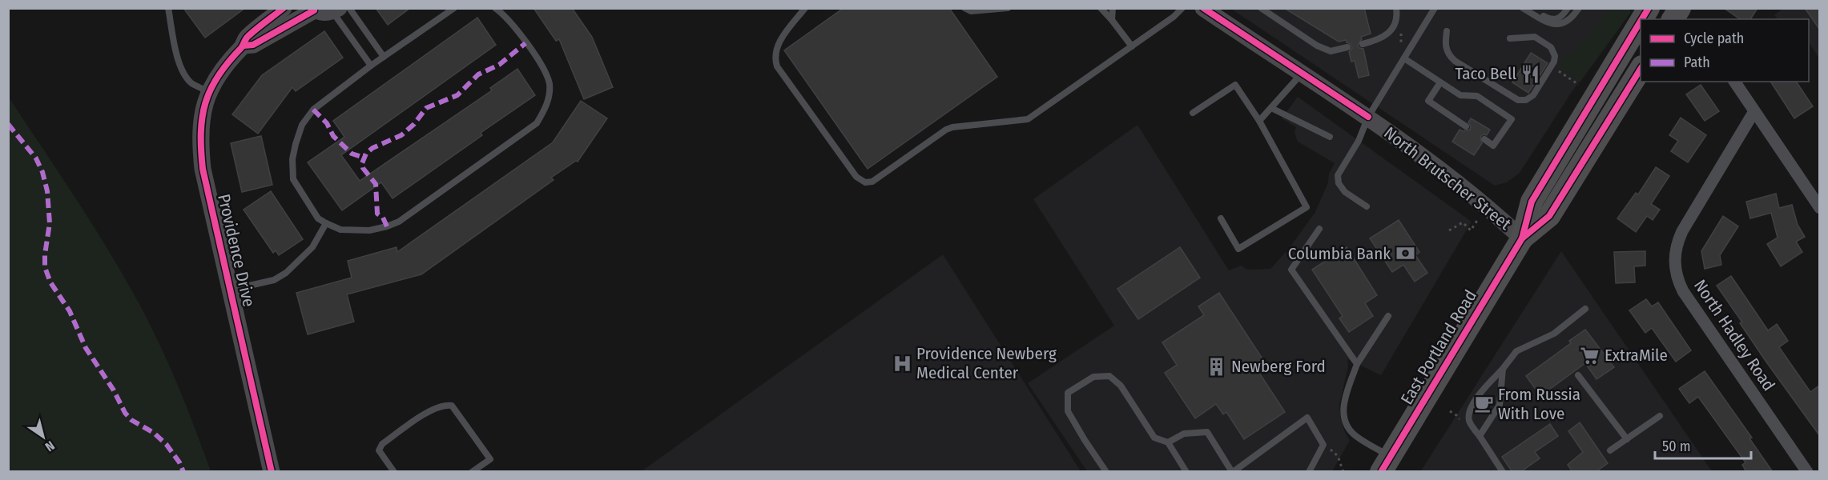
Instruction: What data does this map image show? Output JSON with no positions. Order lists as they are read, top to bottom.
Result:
{
  "streets": {
    "highway": ["East Portland Road"],
    "street": ["North Brutscher Street", "Providence Drive", "North Hadley Road"]
  },
  "crossings": [
    ["North Brutscher Street", "East Portland Road"]
  ],
  "places": {
    "restaurant": ["Taco Bell"],
    "bank": ["Columbia Bank"],
    "supermarket": ["ExtraMile"],
    "hospital": ["Providence Newberg Medical Center"],
    "building": ["Newberg Ford"],
    "cafe": ["From Russia With Love"]
  },
  "legend": ["Cycle path", "Path"],
  "scale_bar": "50 m",
  "north": "bottom right"
}
